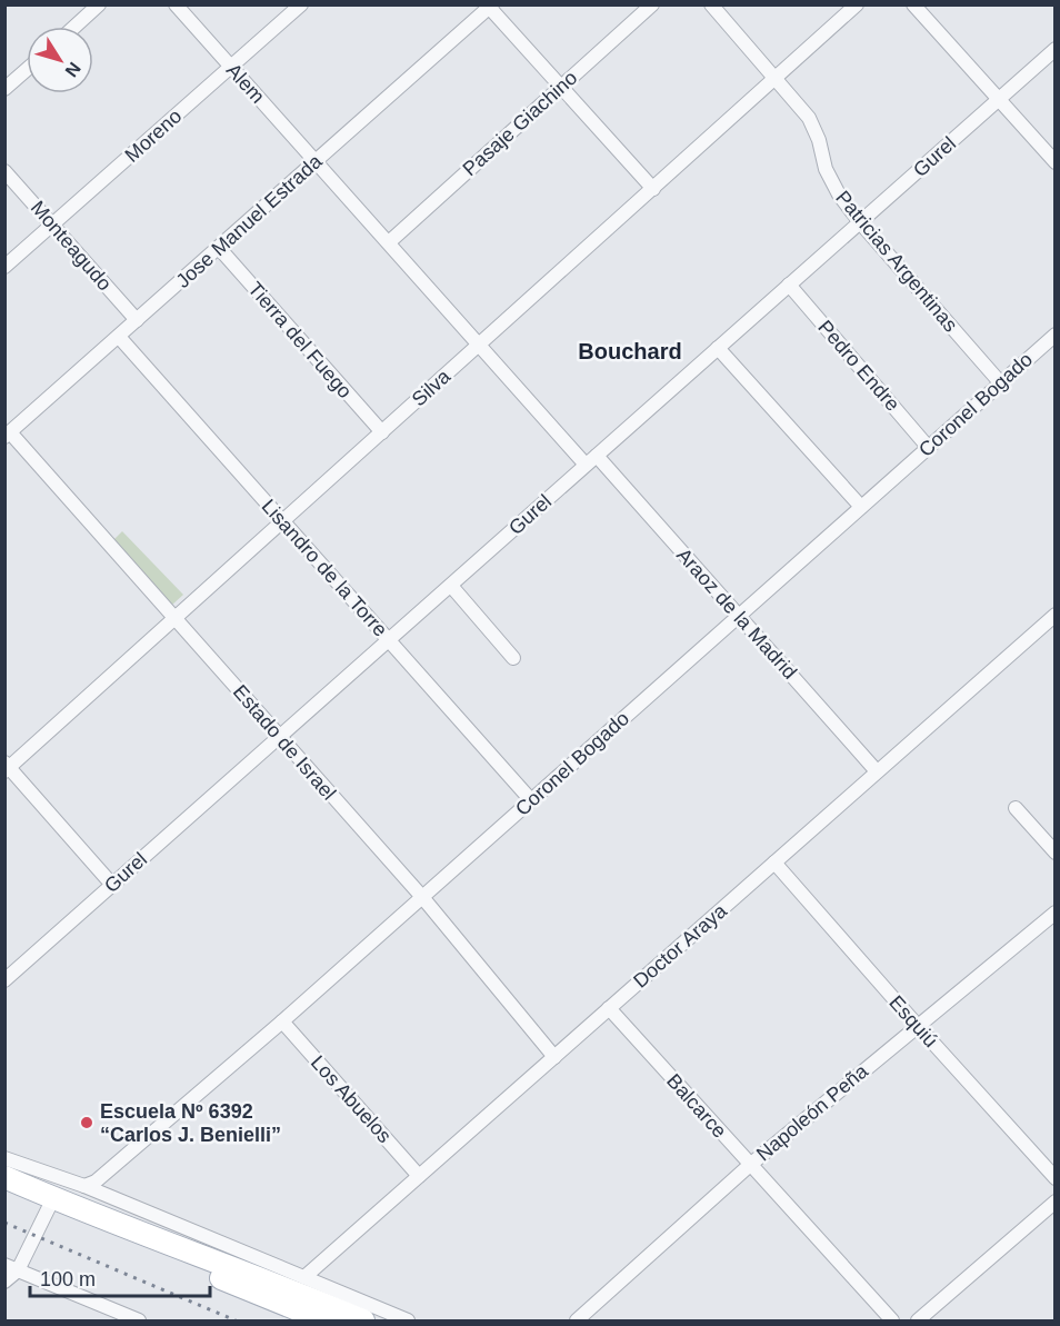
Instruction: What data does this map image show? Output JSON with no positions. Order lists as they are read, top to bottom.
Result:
{
  "streets": {
    "street": [
      "Alem",
      "Pasaje Giachino",
      "Moreno",
      "Gurel",
      "Jose Manuel Estrada",
      "Monteagudo",
      "Patricias Argentinas",
      "Tierra del Fuego",
      "Pedro Endre",
      "Silva",
      "Coronel Bogado",
      "Lisandro de la Torre",
      "Araoz de la Madrid",
      "Estado de Israel",
      "Doctor Araya",
      "Esquiú",
      "Los Abuelos",
      "Balcarce",
      "Napoleón Peña"
    ]
  },
  "crossings": [
    ["Alem", "Moreno"],
    ["Alem", "Jose Manuel Estrada"],
    ["Alem", "Araoz de la Madrid"],
    ["Pasaje Giachino", "Araoz de la Madrid"],
    ["Moreno", "Monteagudo"],
    ["Gurel", "Patricias Argentinas"],
    ["Gurel", "Pedro Endre"],
    ["Gurel", "Lisandro de la Torre"],
    ["Gurel", "Araoz de la Madrid"],
    ["Gurel", "Estado de Israel"],
    ["Jose Manuel Estrada", "Monteagudo"],
    ["Jose Manuel Estrada", "Tierra del Fuego"],
    ["Jose Manuel Estrada", "Lisandro de la Torre"],
    ["Jose Manuel Estrada", "Araoz de la Madrid"],
    ["Jose Manuel Estrada", "Estado de Israel"],
    ["Patricias Argentinas", "Silva"],
    ["Patricias Argentinas", "Coronel Bogado"],
    ["Tierra del Fuego", "Silva"],
    ["Pedro Endre", "Coronel Bogado"],
    ["Silva", "Lisandro de la Torre"],
    ["Silva", "Araoz de la Madrid"],
    ["Silva", "Estado de Israel"],
    ["Coronel Bogado", "Lisandro de la Torre"],
    ["Coronel Bogado", "Araoz de la Madrid"],
    ["Coronel Bogado", "Estado de Israel"],
    ["Coronel Bogado", "Los Abuelos"],
    ["Araoz de la Madrid", "Doctor Araya"],
    ["Estado de Israel", "Doctor Araya"],
    ["Doctor Araya", "Esquiú"],
    ["Doctor Araya", "Los Abuelos"],
    ["Doctor Araya", "Balcarce"],
    ["Esquiú", "Napoleón Peña"],
    ["Balcarce", "Napoleón Peña"]
  ],
  "districts": ["Bouchard"],
  "places": ["Escuela Nº 6392 “Carlos J. Benielli”"],
  "scale_bar": "100 m",
  "north": "bottom right"
}
